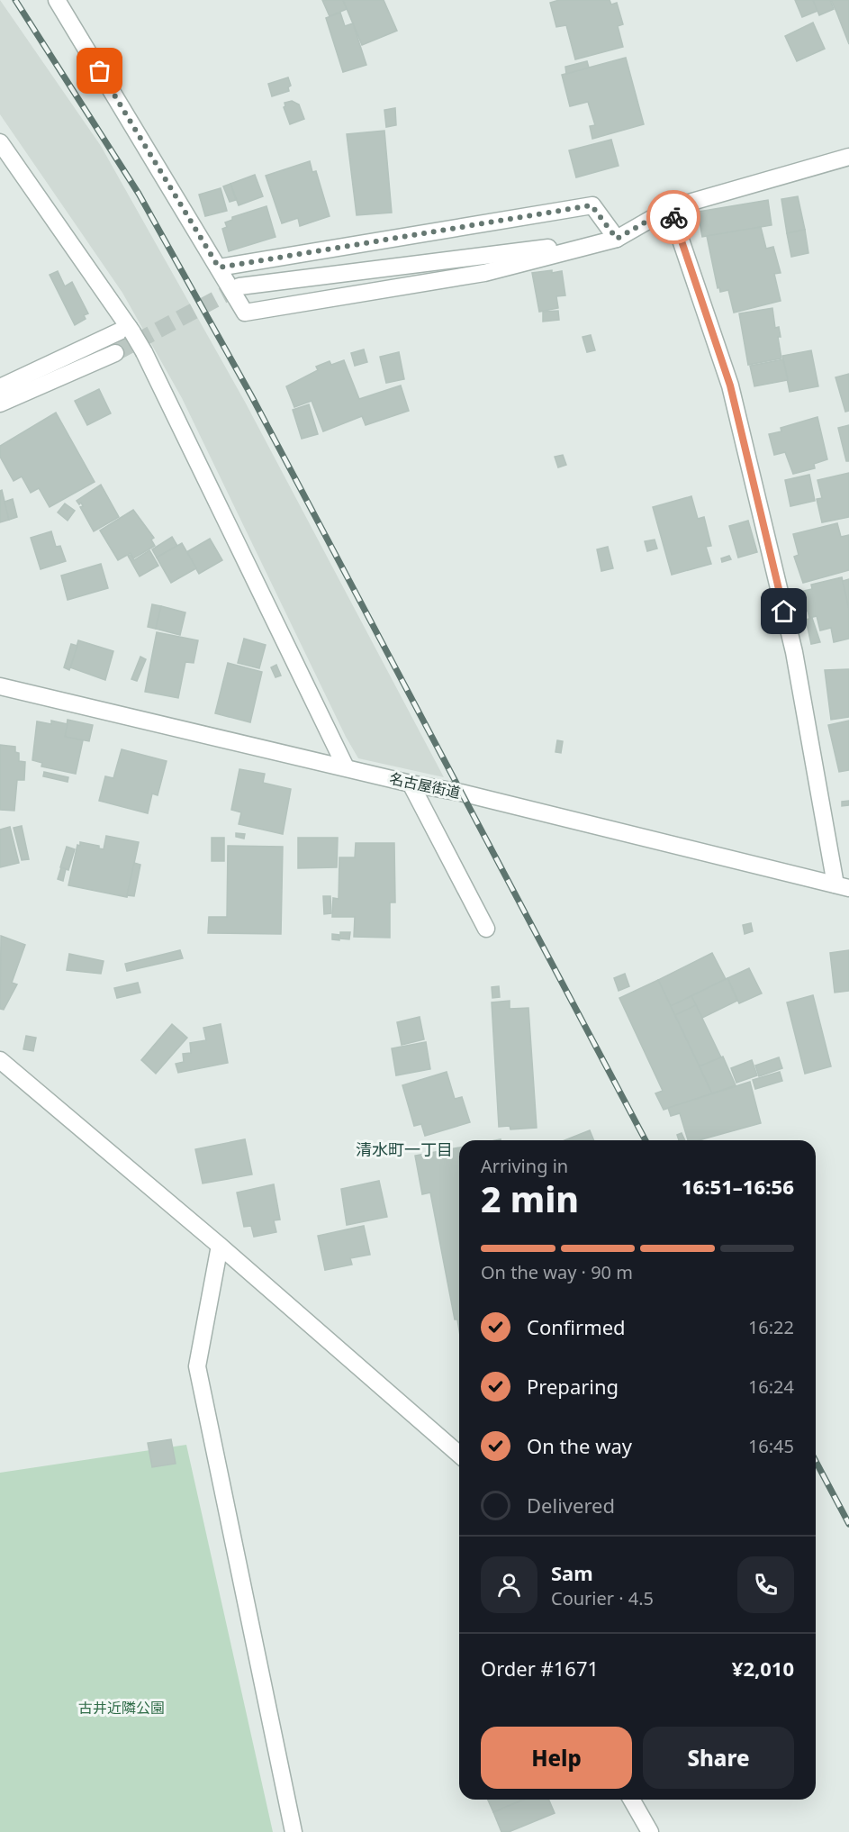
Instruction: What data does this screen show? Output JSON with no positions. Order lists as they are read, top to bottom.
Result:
{
  "streets": {
    "street": ["名古屋街道"]
  },
  "districts": ["清水町一丁目"],
  "parks": ["古井近隣公園"],
  "page": {
    "heading": ["2 min", "Arriving in", "16:51–16:56"],
    "panel": [
      "Sam",
      "Courier · 4.5",
      "Order #1671",
      "¥2,010"
    ],
    "bar": "On the way · 90 m",
    "list": [
      ["Confirmed", "16:22"],
      ["Preparing", "16:24"],
      ["On the way", "16:45"],
      "Delivered"
    ],
    "buttons": ["Help", "Share"]
  }
}
